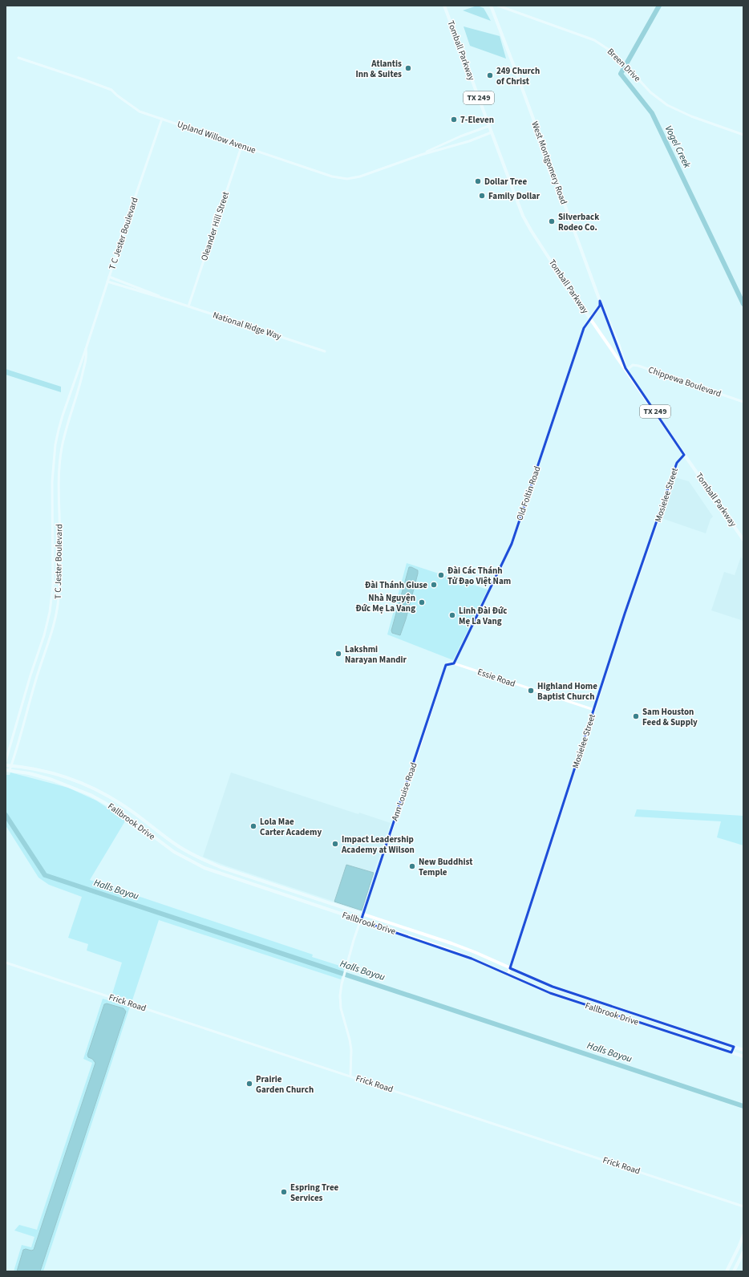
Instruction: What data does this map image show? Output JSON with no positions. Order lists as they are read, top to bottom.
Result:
{
  "streets": {
    "main road": [
      "Tomball Parkway",
      "TX 249",
      "West Montgomery Road",
      "Fallbrook Drive"
    ],
    "street": [
      "Breen Drive",
      "Upland Willow Avenue",
      "Oleander Hill Street",
      "T C Jester Boulevard",
      "National Ridge Way",
      "Chippewa Boulevard",
      "Old Foltin Road",
      "Mosielee Street",
      "Essie Road",
      "Ann Louise Road",
      "Frick Road"
    ]
  },
  "crossings": [
    ["Tomball Parkway", "Upland Willow Avenue"],
    ["Tomball Parkway", "West Montgomery Road"],
    ["Tomball Parkway", "Chippewa Boulevard"],
    ["Tomball Parkway", "Old Foltin Road"],
    ["Tomball Parkway", "Mosielee Street"],
    ["Upland Willow Avenue", "Oleander Hill Street"],
    ["Upland Willow Avenue", "T C Jester Boulevard"],
    ["West Montgomery Road", "Chippewa Boulevard"],
    ["Oleander Hill Street", "National Ridge Way"],
    ["T C Jester Boulevard", "National Ridge Way"],
    ["T C Jester Boulevard", "Fallbrook Drive"],
    ["Old Foltin Road", "Essie Road"],
    ["Old Foltin Road", "Ann Louise Road"],
    ["Mosielee Street", "Essie Road"],
    ["Mosielee Street", "Fallbrook Drive"],
    ["Essie Road", "Ann Louise Road"],
    ["Ann Louise Road", "Fallbrook Drive"],
    ["Ann Louise Road", "Frick Road"]
  ],
  "water": ["Vogel Creek", "Halls Bayou"],
  "places": [
    "Atlantis Inn & Suites",
    "249 Church of Christ",
    "7-Eleven",
    "Dollar Tree",
    "Family Dollar",
    "Silverback Rodeo Co.",
    "Đài Các Thánh Tử Đạo Việt Nam",
    "Đài Thánh Giuse",
    "Nhà Nguyện Đức Mẹ La Vang",
    "Linh Đài Đức Mẹ La Vang",
    "Lakshmi Narayan Mandir",
    "Highland Home Baptist Church",
    "Sam Houston Feed & Supply",
    "Lola Mae Carter Academy",
    "Impact Leadership Academy at Wilson",
    "New Buddhist Temple",
    "Prairie Garden Church",
    "Espring Tree Services"
  ]
}
